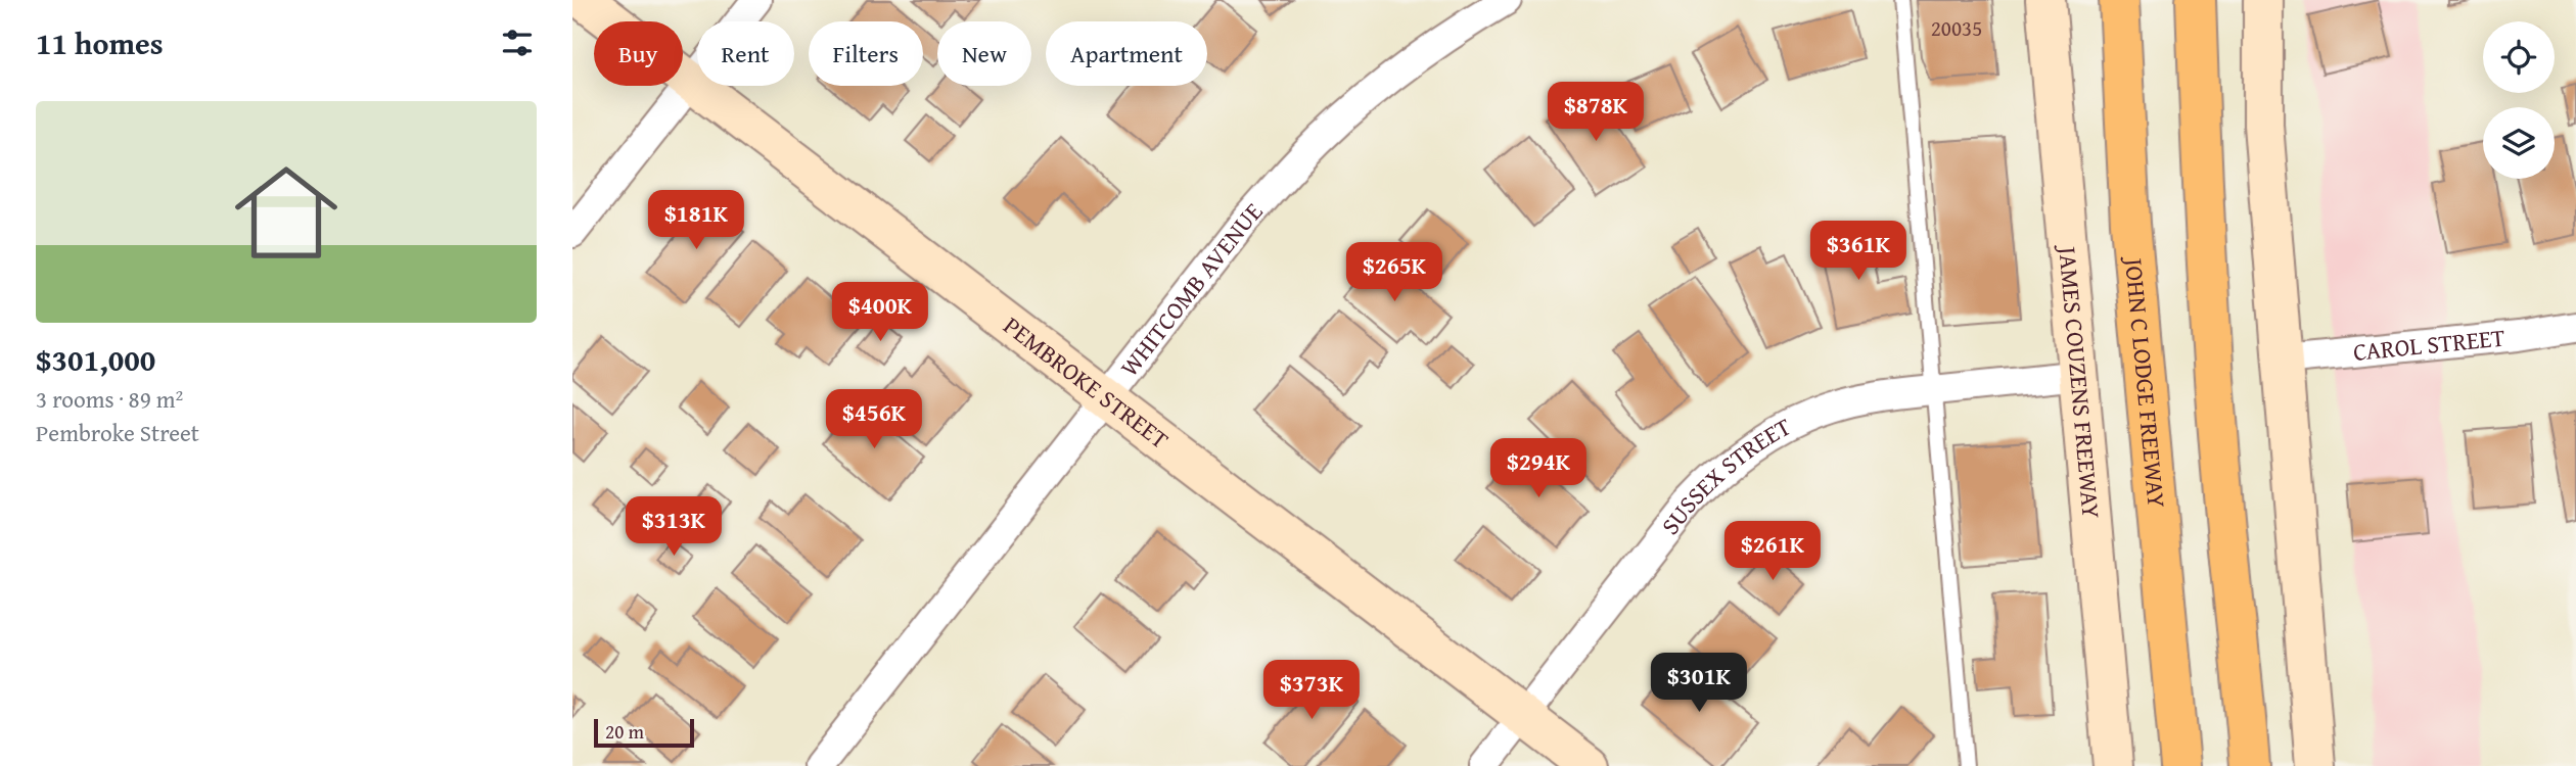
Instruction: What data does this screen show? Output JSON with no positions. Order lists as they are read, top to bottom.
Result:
{
  "streets": {
    "highway": ["JOHN C LODGE FREEWAY"],
    "main road": ["PEMBROKE STREET", "JAMES COUZENS FREEWAY"],
    "street": ["WHITCOMB AVENUE", "CAROL STREET", "SUSSEX STREET"]
  },
  "crossings": [
    ["WHITCOMB AVENUE", "PEMBROKE STREET"],
    ["PEMBROKE STREET", "SUSSEX STREET"],
    ["JAMES COUZENS FREEWAY", "SUSSEX STREET"]
  ],
  "house_numbers": ["20035"],
  "scale_bar": "20 m",
  "page": {
    "heading": "11 homes",
    "chip": [
      "Buy",
      "Rent",
      "Filters",
      "New",
      "Apartment"
    ],
    "price": [
      "$878K",
      "$181K",
      "$361K",
      "$265K",
      "$400K",
      "$456K",
      "$294K",
      "$313K",
      "$261K",
      "$301K",
      "$373K"
    ],
    "list": [
      {
        "name": "$301,000",
        "note": "3 rooms · 89 m² · Pembroke Street"
      }
    ],
    "scale": "20 m"
  }
}
